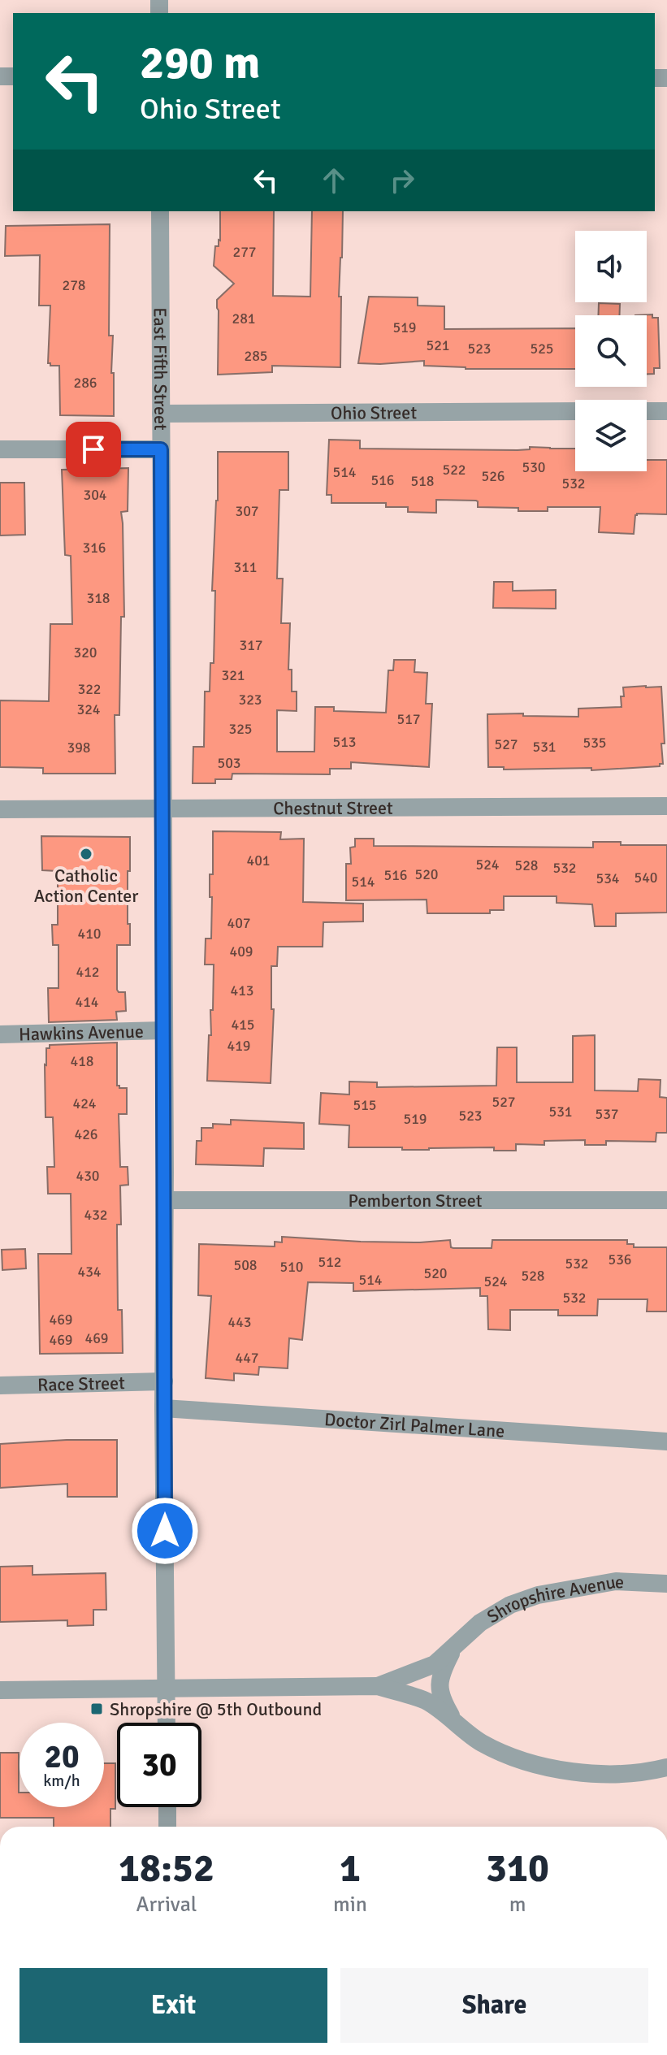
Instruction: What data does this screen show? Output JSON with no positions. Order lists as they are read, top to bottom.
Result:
{
  "streets": {
    "street": [
      "East Fifth Street",
      "Ohio Street",
      "Chestnut Street",
      "Hawkins Avenue",
      "Pemberton Street",
      "Race Street",
      "Doctor Zirl Palmer Lane",
      "Shropshire Avenue"
    ]
  },
  "crossings": [
    ["East Fifth Street", "Ohio Street"],
    ["East Fifth Street", "Chestnut Street"],
    ["East Fifth Street", "Hawkins Avenue"],
    ["East Fifth Street", "Pemberton Street"],
    ["East Fifth Street", "Race Street"],
    ["East Fifth Street", "Doctor Zirl Palmer Lane"],
    ["East Fifth Street", "Shropshire Avenue"]
  ],
  "places": {
    "other": ["Catholic Action Center"],
    "transit": ["Shropshire @ 5th Outbound"]
  },
  "house_numbers": [
    "277",
    "278",
    "281",
    "519",
    "521",
    "523",
    "525",
    "285",
    "286",
    "530",
    "522",
    "514",
    "526",
    "516",
    "518",
    "532",
    "304",
    "307",
    "316",
    "311",
    "318",
    "317",
    "320",
    "321",
    "322",
    "323",
    "324",
    "517",
    "325",
    "513",
    "535",
    "527",
    "531",
    "398",
    "503",
    "401",
    "524",
    "528",
    "532",
    "520",
    "516",
    "540",
    "534",
    "514",
    "407",
    "410",
    "409",
    "412",
    "413",
    "414",
    "415",
    "419",
    "418",
    "527",
    "424",
    "515",
    "531",
    "537",
    "523",
    "519",
    "426",
    "430",
    "432",
    "536",
    "512",
    "532",
    "508",
    "510",
    "434",
    "520",
    "528",
    "514",
    "524",
    "532",
    "469",
    "443",
    "469",
    "469",
    "447"
  ],
  "page": {
    "turn": ["290 m", "Ohio Street"],
    "speed": "20 km/h",
    "limit": "30",
    "eta": [
      "18:52",
      "Arrival",
      "1",
      "min",
      "310",
      "m"
    ],
    "buttons": ["Exit", "Share"]
  }
}
